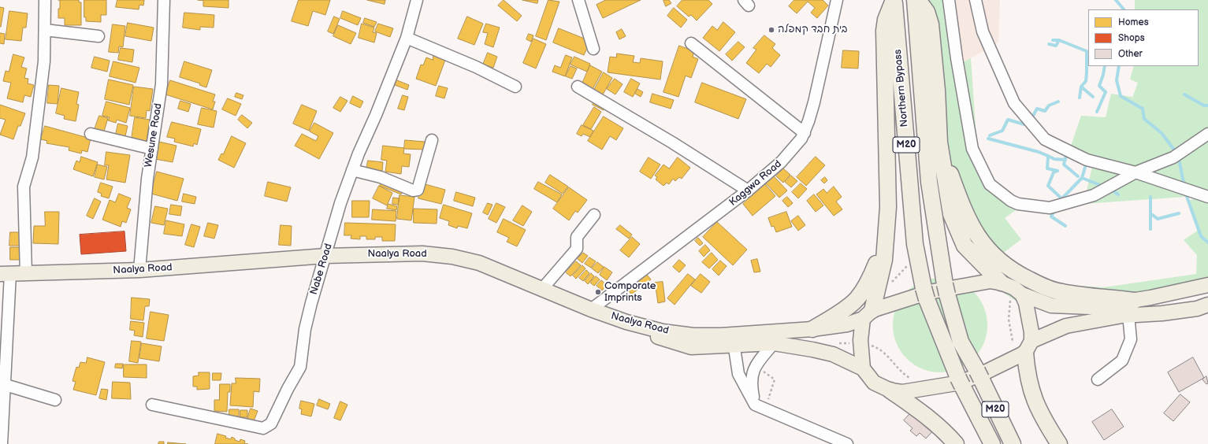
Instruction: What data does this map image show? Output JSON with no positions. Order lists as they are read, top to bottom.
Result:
{
  "streets": {
    "highway": ["Northern Bypass", "M20"],
    "main road": ["Naalya Road"],
    "street": ["Wesune Road", "Kaggwa Road", "Nabe Road"]
  },
  "crossings": [
    ["Wesune Road", "Naalya Road"],
    ["Kaggwa Road", "Naalya Road"],
    ["Naalya Road", "Nabe Road"]
  ],
  "places": ["בית חבד קמפלה", "Comporate Imprints"],
  "legend": ["Homes", "Shops", "Other"]
}
